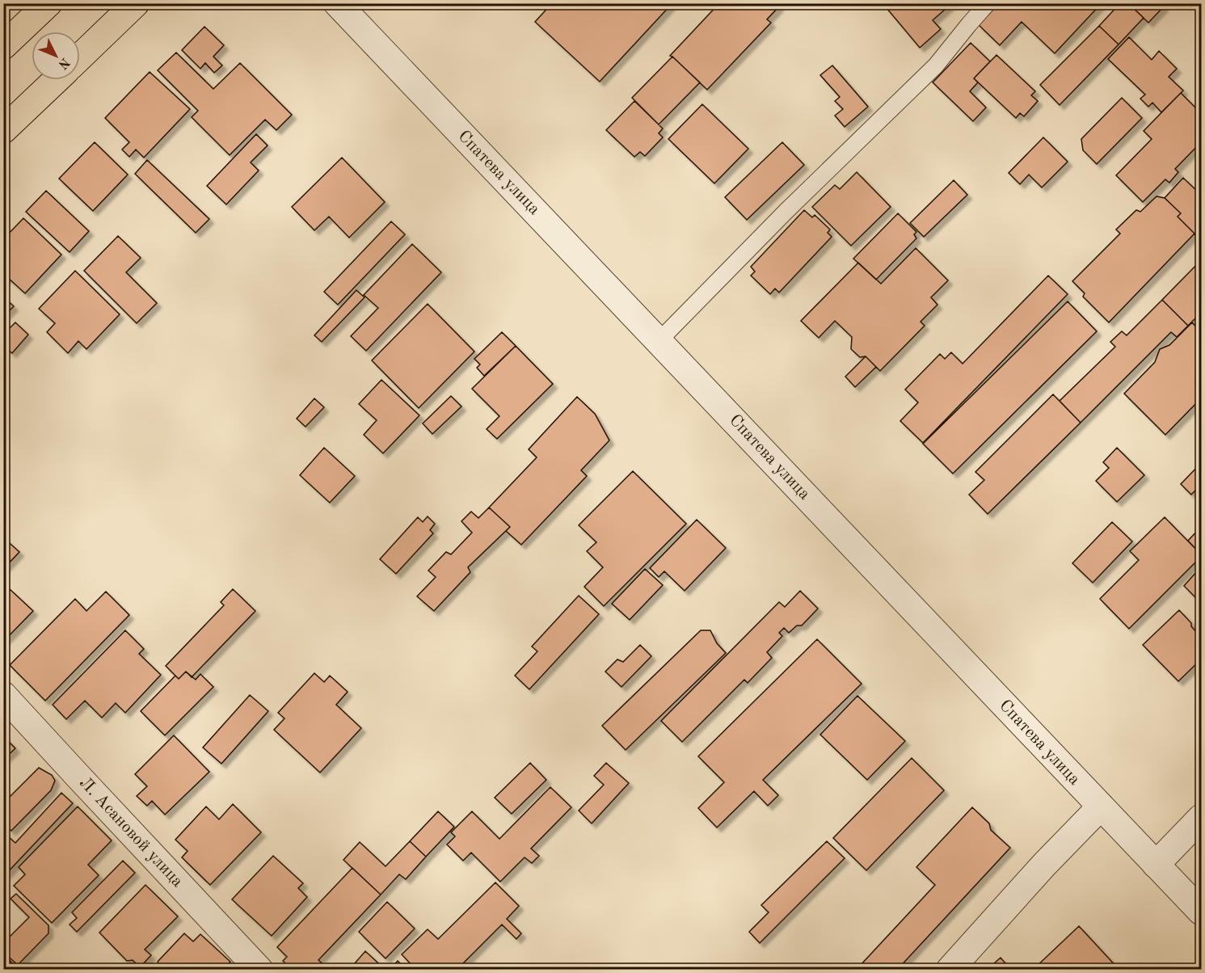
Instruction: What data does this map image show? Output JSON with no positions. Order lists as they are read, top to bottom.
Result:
{
  "streets": {
    "street": ["Спатева улица", "Л. Асановой улица"]
  },
  "north": "bottom right"
}
